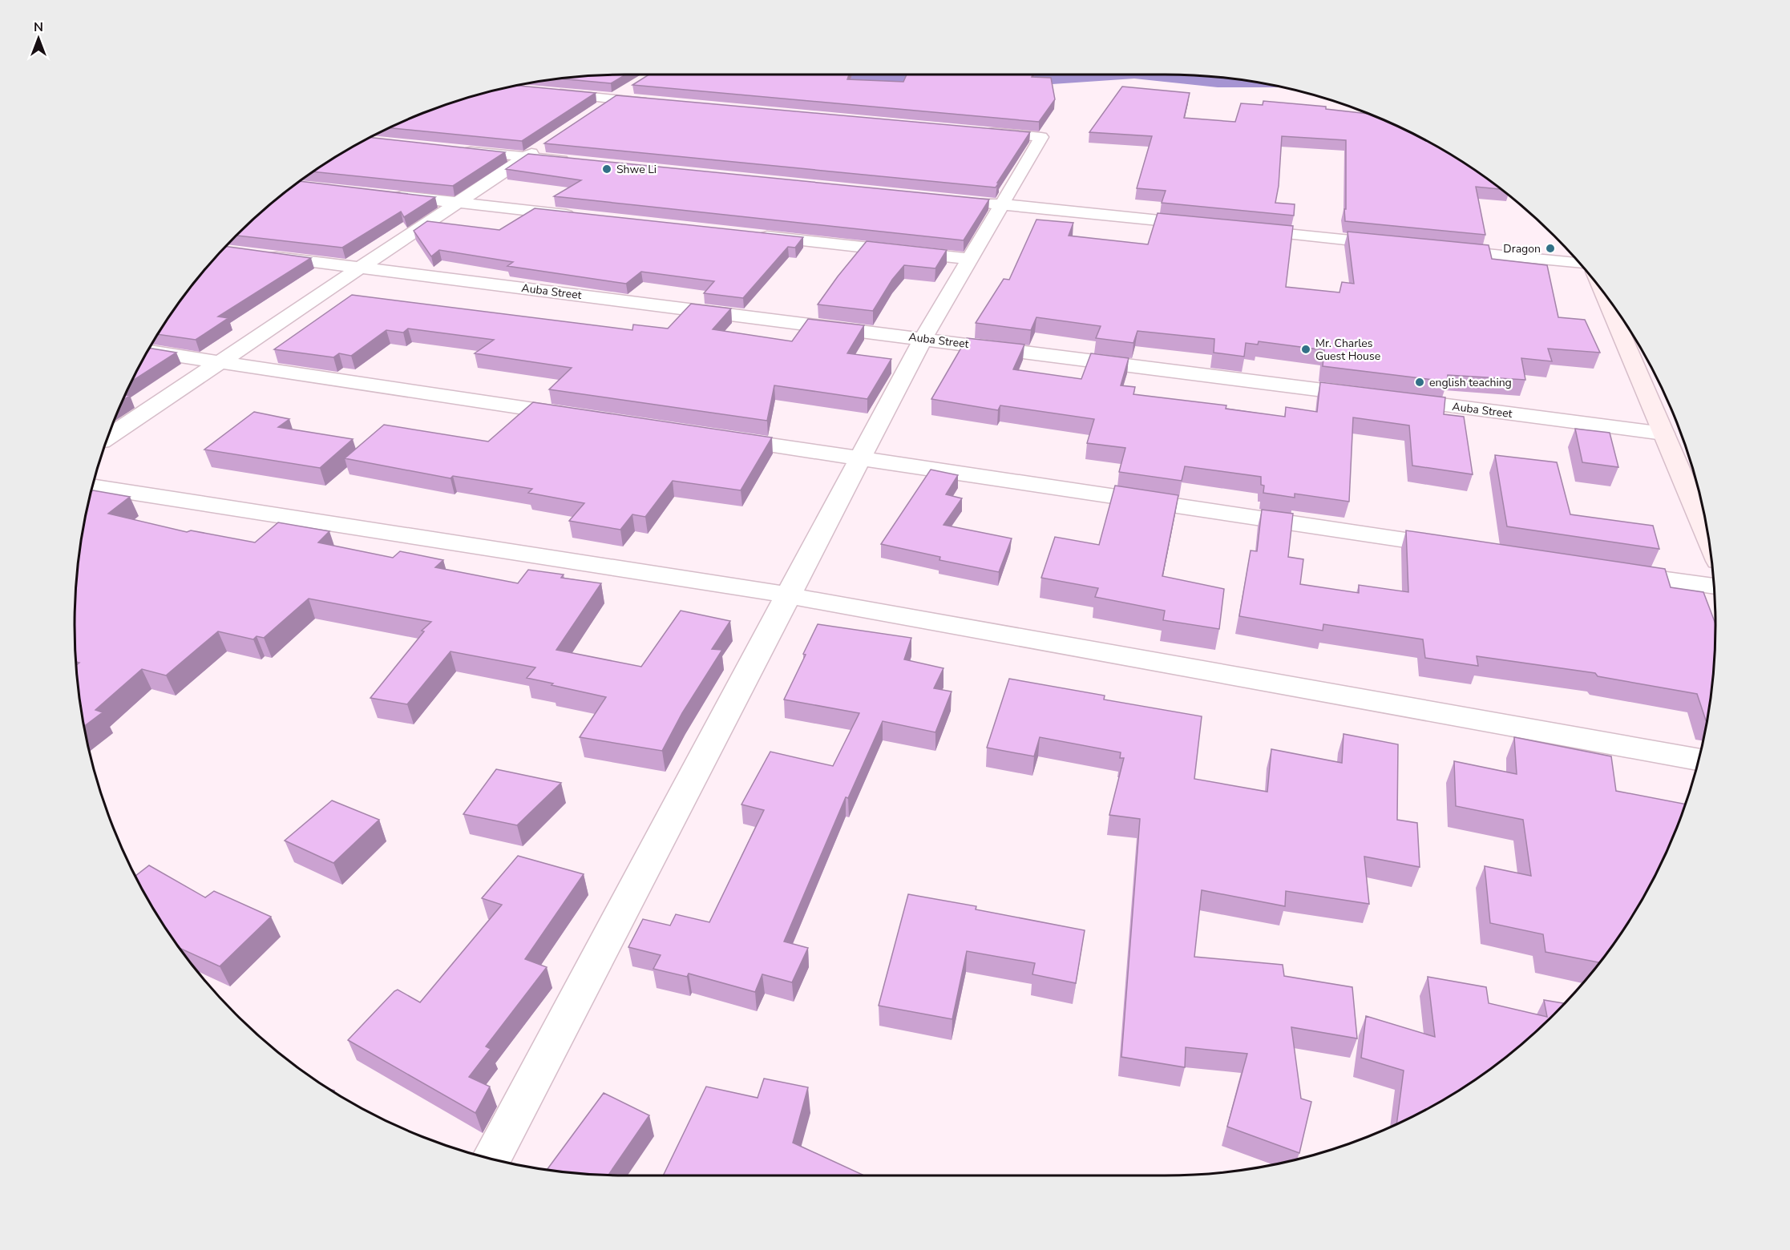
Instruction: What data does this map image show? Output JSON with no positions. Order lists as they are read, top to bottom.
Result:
{
  "streets": {
    "street": ["Auba Street"]
  },
  "places": [
    "Shwe Li",
    "Dragon",
    "Mr. Charles Guest House",
    "english teaching"
  ],
  "north": "top"
}
